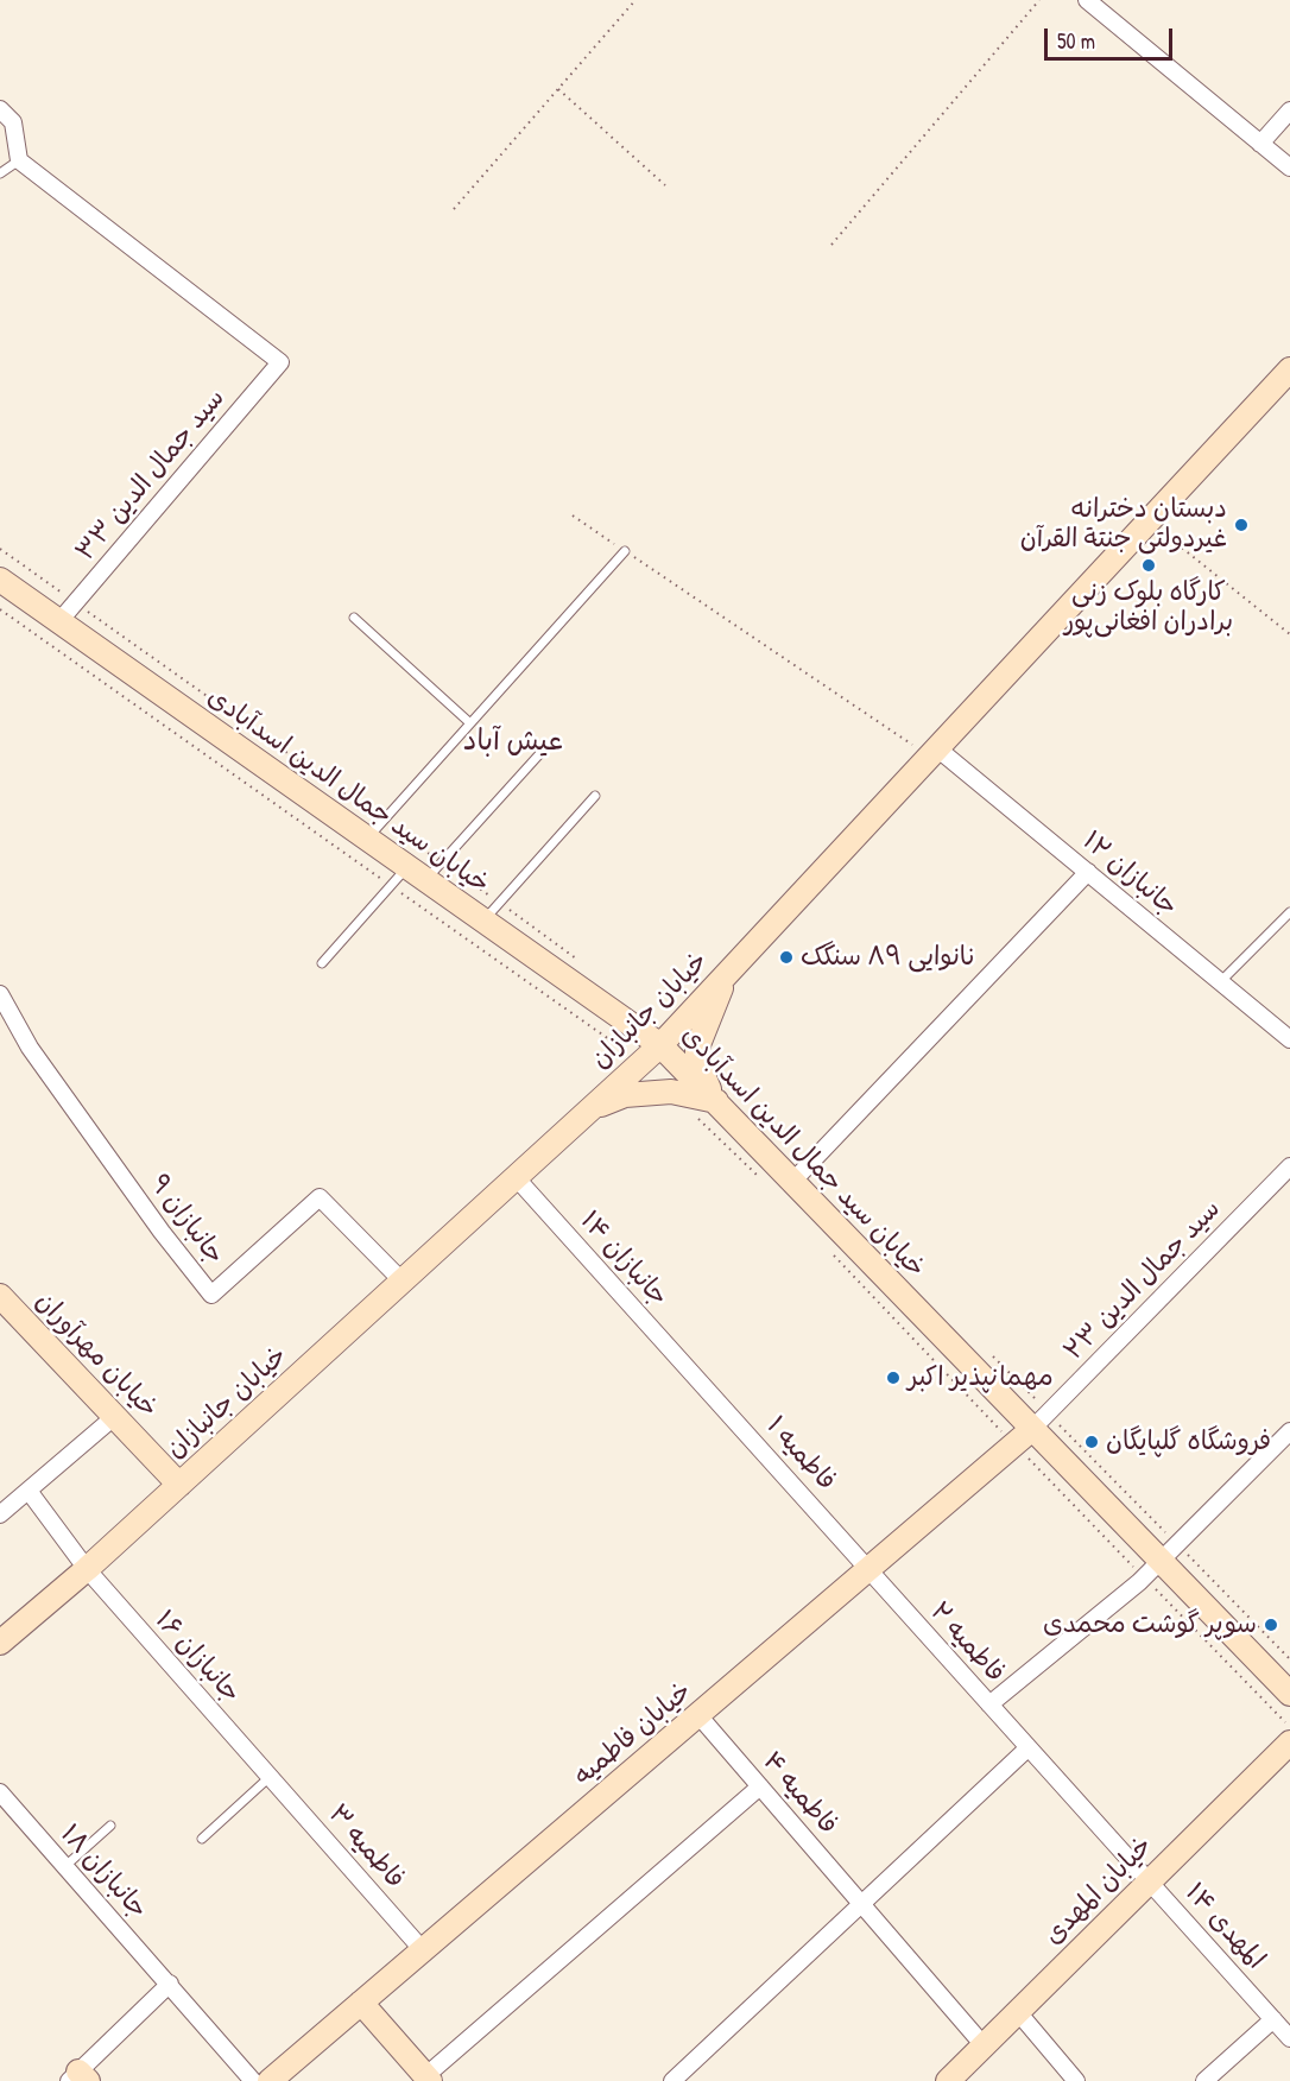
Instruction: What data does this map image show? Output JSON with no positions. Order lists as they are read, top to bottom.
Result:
{
  "streets": {
    "main road": [
      "خیابان سید جمال الدین اسدآبادی",
      "خیابان جانبازان",
      "خیابان مهرآوران",
      "خیابان فاطمیه",
      "خیابان المهدی"
    ],
    "street": [
      "سید جمال الدین ۳۳",
      "جانبازان ۱۲",
      "جانبازان ۹",
      "جانبازان ۱۴",
      "سید جمال الدین ۲۳",
      "فاطمیه ۱",
      "فاطمیه ۲",
      "جانبازان ۱۶",
      "فاطمیه ۴",
      "فاطمیه ۳",
      "جانبازان ۱۸",
      "المهدی ۱۴"
    ]
  },
  "crossings": [
    ["سید جمال الدین ۳۳", "خیابان سید جمال الدین اسدآبادی"],
    ["خیابان سید جمال الدین اسدآبادی", "خیابان جانبازان"],
    ["خیابان سید جمال الدین اسدآبادی", "سید جمال الدین ۲۳"],
    ["خیابان سید جمال الدین اسدآبادی", "خیابان فاطمیه"],
    ["جانبازان ۱۲", "خیابان جانبازان"],
    ["خیابان جانبازان", "جانبازان ۹"],
    ["خیابان جانبازان", "جانبازان ۱۴"],
    ["خیابان جانبازان", "خیابان مهرآوران"],
    ["خیابان جانبازان", "جانبازان ۱۶"],
    ["جانبازان ۱۴", "فاطمیه ۱"],
    ["سید جمال الدین ۲۳", "خیابان فاطمیه"],
    ["فاطمیه ۱", "فاطمیه ۲"],
    ["فاطمیه ۱", "خیابان فاطمیه"],
    ["فاطمیه ۲", "خیابان فاطمیه"],
    ["فاطمیه ۲", "خیابان المهدی"],
    ["فاطمیه ۲", "المهدی ۱۴"],
    ["جانبازان ۱۶", "فاطمیه ۳"],
    ["خیابان فاطمیه", "فاطمیه ۴"],
    ["خیابان فاطمیه", "فاطمیه ۳"],
    ["فاطمیه ۴", "خیابان المهدی"],
    ["خیابان المهدی", "المهدی ۱۴"]
  ],
  "districts": ["عیش آباد"],
  "places": [
    "دبستان دخترانه غیردولتی جنتة القرآن",
    "کارگاه بلوک زنی برادران افغانی‌پور",
    "نانوایی ۸۹ سنگک",
    "مهمانپذیر اکبر",
    "فروشگاه گلپایگان",
    "سوپر گوشت محمدی"
  ],
  "scale_bar": "50 m"
}
